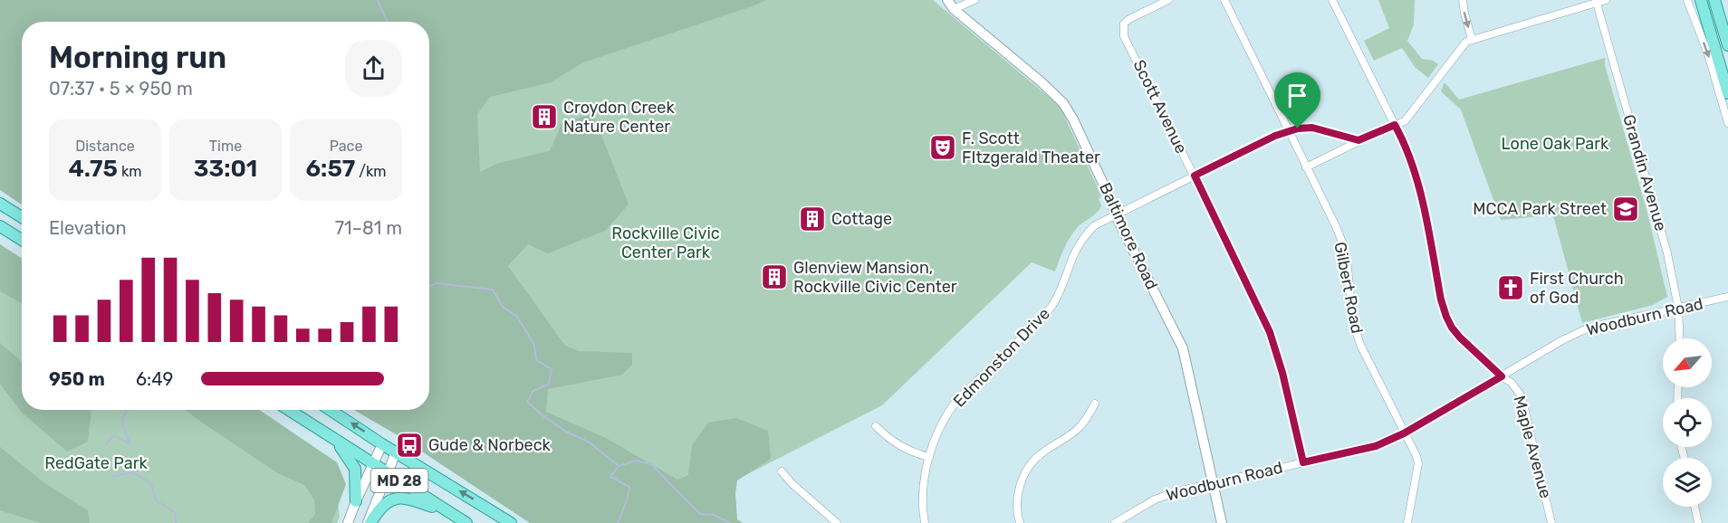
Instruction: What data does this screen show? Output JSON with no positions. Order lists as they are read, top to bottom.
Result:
{
  "streets": {
    "main road": ["MD 28"],
    "street": [
      "Scott Avenue",
      "Grandin Avenue",
      "Baltimore Road",
      "Gilbert Road",
      "Woodburn Road",
      "Edmonston Drive",
      "Maple Avenue"
    ]
  },
  "crossings": [
    ["Scott Avenue", "Woodburn Road"],
    ["Scott Avenue", "Edmonston Drive"],
    ["Grandin Avenue", "Woodburn Road"],
    ["Baltimore Road", "Woodburn Road"],
    ["Baltimore Road", "Edmonston Drive"],
    ["Gilbert Road", "Woodburn Road"],
    ["Gilbert Road", "Edmonston Drive"],
    ["Woodburn Road", "Maple Avenue"]
  ],
  "parks": ["Lone Oak Park", "Rockville Civic Center Park", "RedGate Park"],
  "places": {
    "building": ["Croydon Creek Nature Center", "Cottage", "Glenview Mansion, Rockville Civic Center"],
    "theatre": ["F. Scott FItzgerald Theater"],
    "school or university": ["MCCA Park Street"],
    "church": ["First Church of God"],
    "bus stop": ["Gude & Norbeck"]
  },
  "north": "bottom left",
  "page": {
    "heading": ["Morning run", "07:37 · 5 × 950 m"],
    "stats": [
      ["Distance", "4.75 km"],
      ["Time", "33:01"],
      ["Pace", "6:57 /km"]
    ],
    "chart": ["Elevation", "71–81 m"],
    "list": [
      {
        "name": "950 m",
        "note": "6:49"
      }
    ]
  }
}
